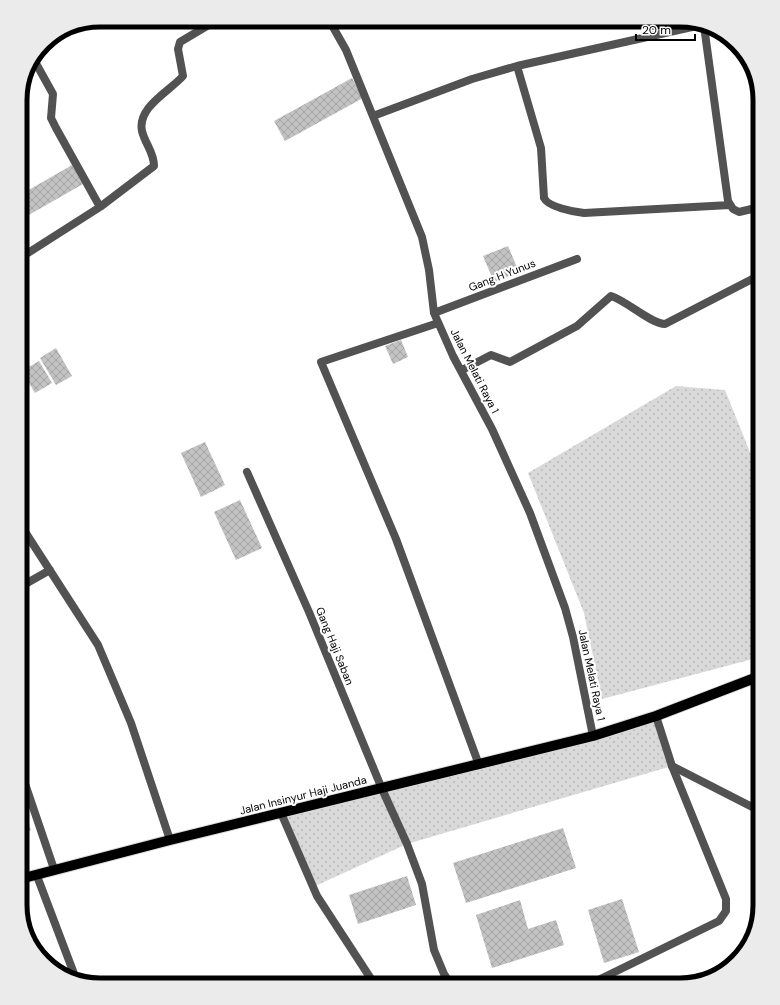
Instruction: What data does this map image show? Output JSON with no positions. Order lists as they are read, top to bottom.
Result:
{
  "streets": {
    "main road": ["Jalan Insinyur Haji Juanda"],
    "street": ["Gang H Yunus", "Jalan Melati Raya 1", "Gang Haji Saban"]
  },
  "crossings": [
    ["Gang H Yunus", "Jalan Melati Raya 1"],
    ["Jalan Melati Raya 1", "Jalan Insinyur Haji Juanda"],
    ["Gang Haji Saban", "Jalan Insinyur Haji Juanda"]
  ],
  "scale_bar": "20 m"
}
